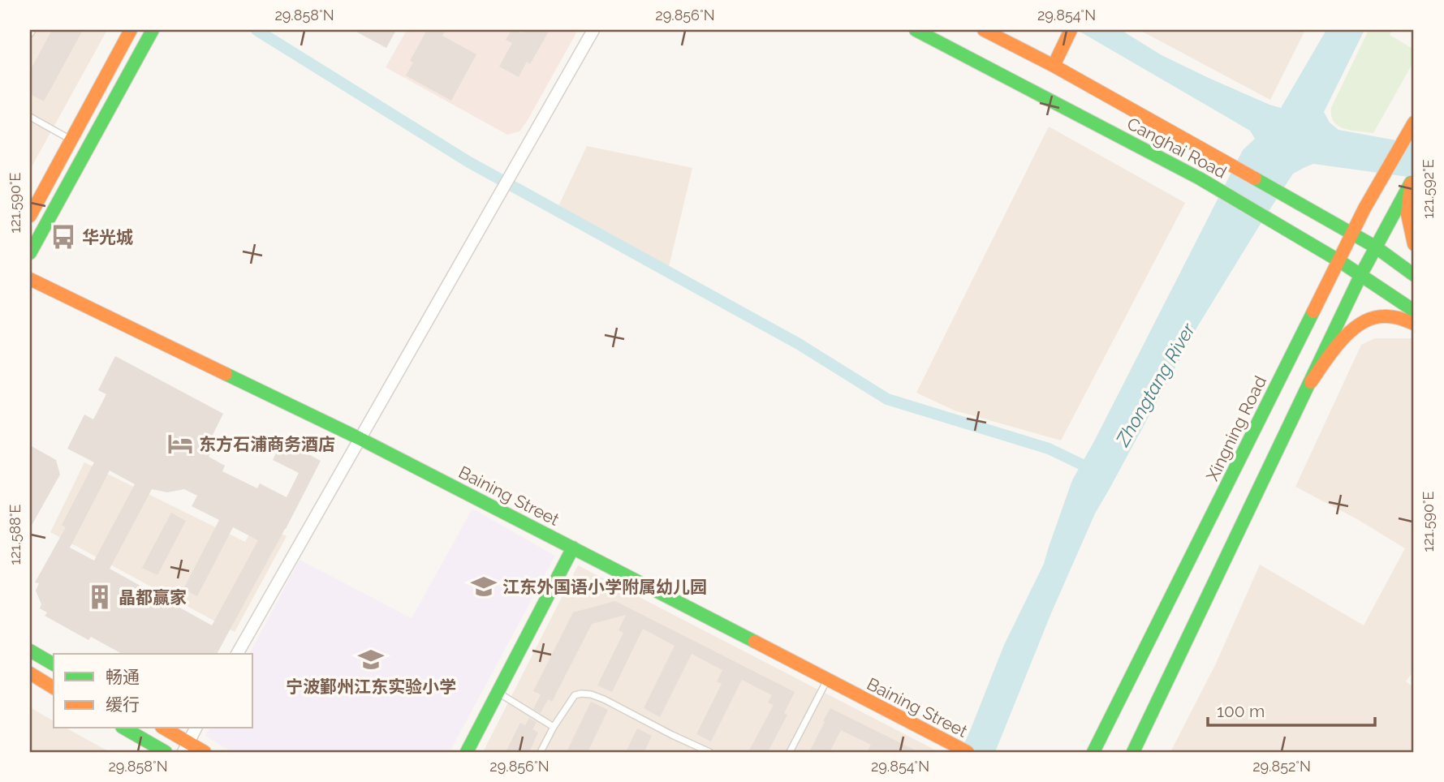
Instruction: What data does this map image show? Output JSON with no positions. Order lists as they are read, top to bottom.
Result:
{
  "streets": {
    "main road": ["Canghai Road", "Xingning Road", "Baining Street"]
  },
  "crossings": [
    ["Canghai Road", "Xingning Road"]
  ],
  "water": ["Zhongtang River"],
  "places": {
    "bus stop": ["华光城"],
    "hotel": ["东方石浦商务酒店"],
    "school or university": ["江东外国语小学附属幼儿园", "宁波鄞州江东实验小学"],
    "building": ["晶都赢家"]
  },
  "legend": ["畅通", "缓行"],
  "scale_bar": "100 m",
  "coordinates": [
    "29.858°N",
    "29.856°N",
    "29.854°N",
    "121.592°E",
    "121.590°E",
    "121.588°E",
    "29.852°N"
  ]
}
